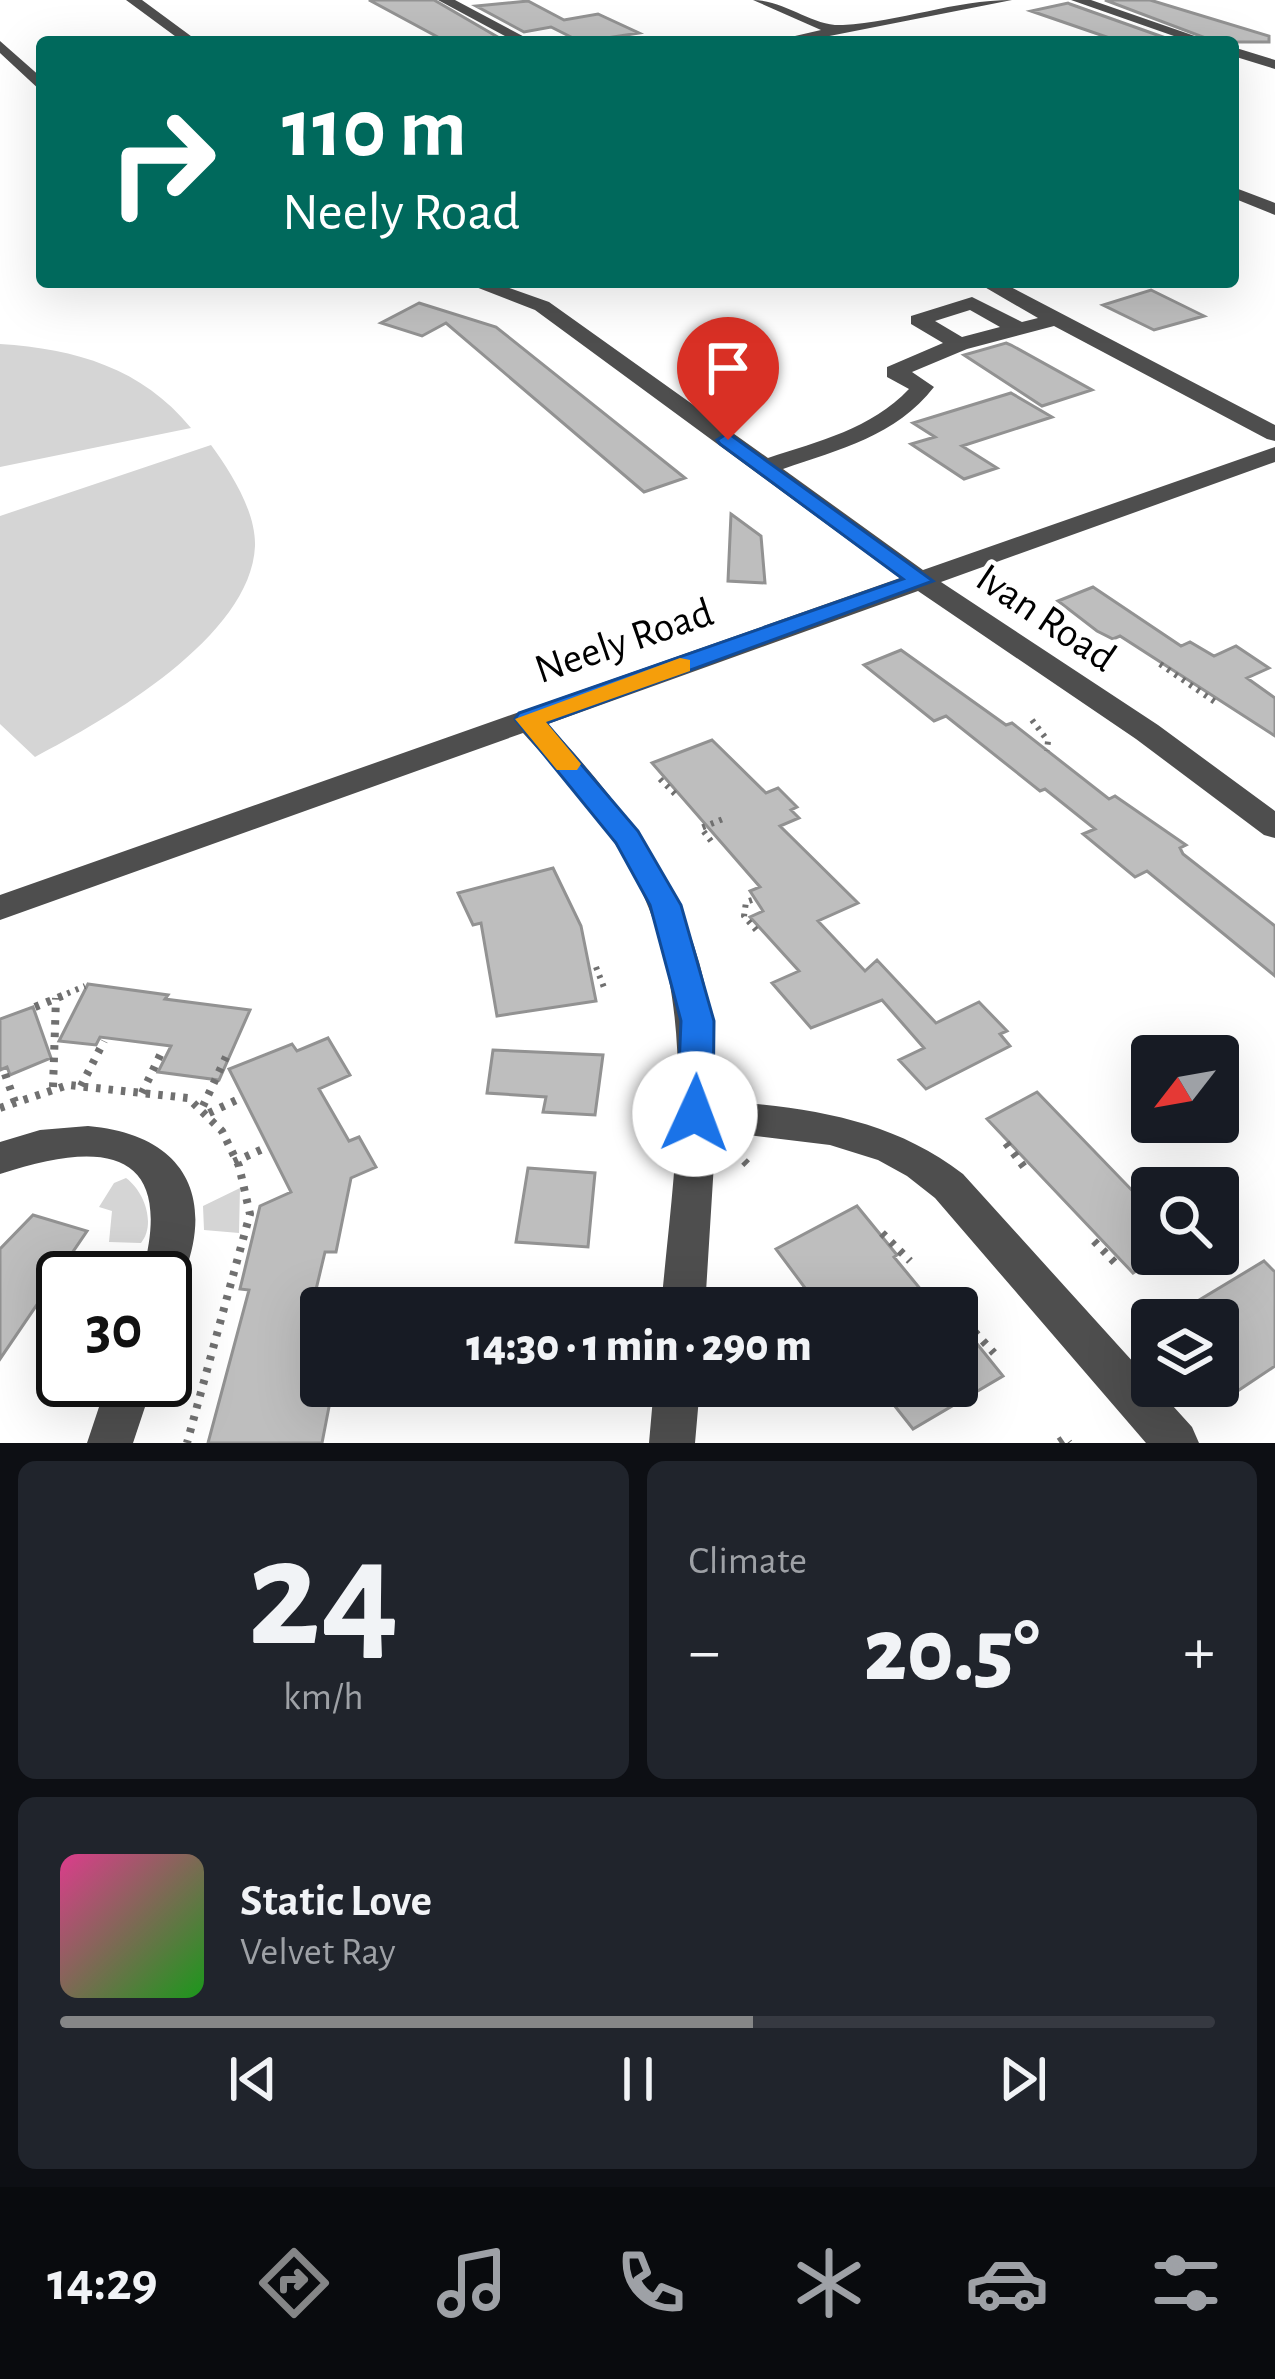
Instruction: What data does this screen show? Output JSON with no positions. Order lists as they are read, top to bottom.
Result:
{
  "streets": {
    "street": ["Ivan Road", "Neely Road"]
  },
  "crossings": [
    ["Ivan Road", "Neely Road"]
  ],
  "north": "bottom left",
  "page": {
    "turn": ["110 m", "Neely Road"],
    "limit": "30",
    "trip": "14:30 · 1 min · 290 m",
    "tile": [
      ["24", "km/h"],
      "Climate"
    ],
    "heat": ["−", "20.5°", "+"],
    "song": ["Static Love", "Velvet Ray"],
    "tabs": "14:29"
  }
}
